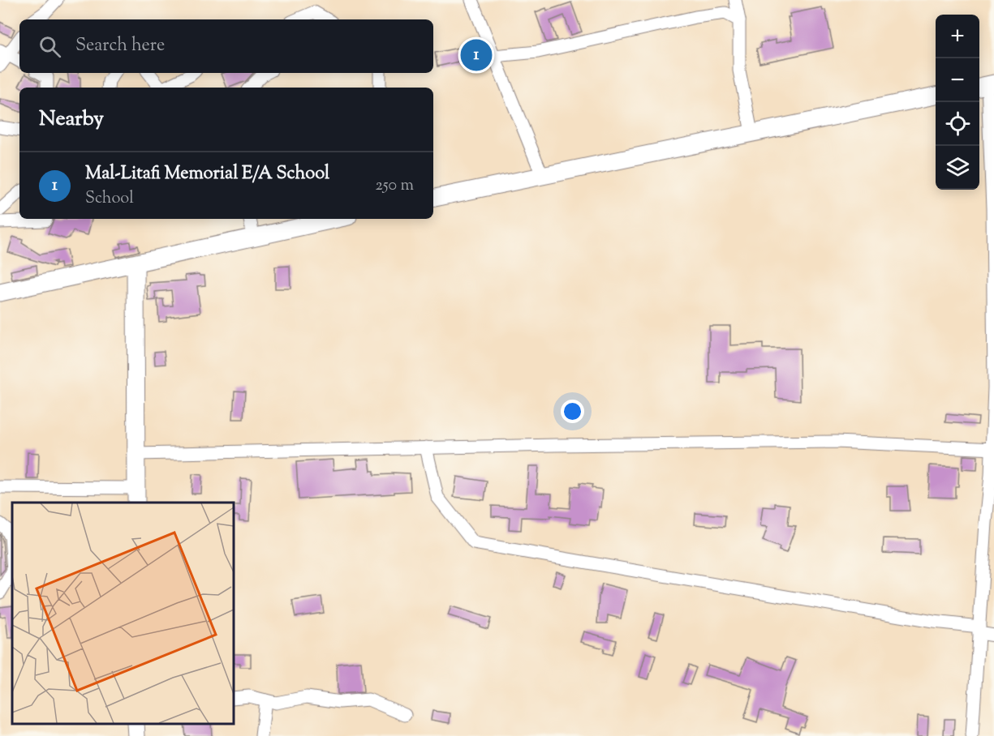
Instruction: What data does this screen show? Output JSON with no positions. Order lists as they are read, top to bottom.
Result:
{
  "page": {
    "map_buttons": ["+", "−"],
    "search": "Search here",
    "pins": "1",
    "heading": "Nearby",
    "list": [
      {
        "mark": "1",
        "name": "Mal-Litafi Memorial E/A School",
        "note": "School",
        "value": "250 m"
      }
    ]
  }
}
